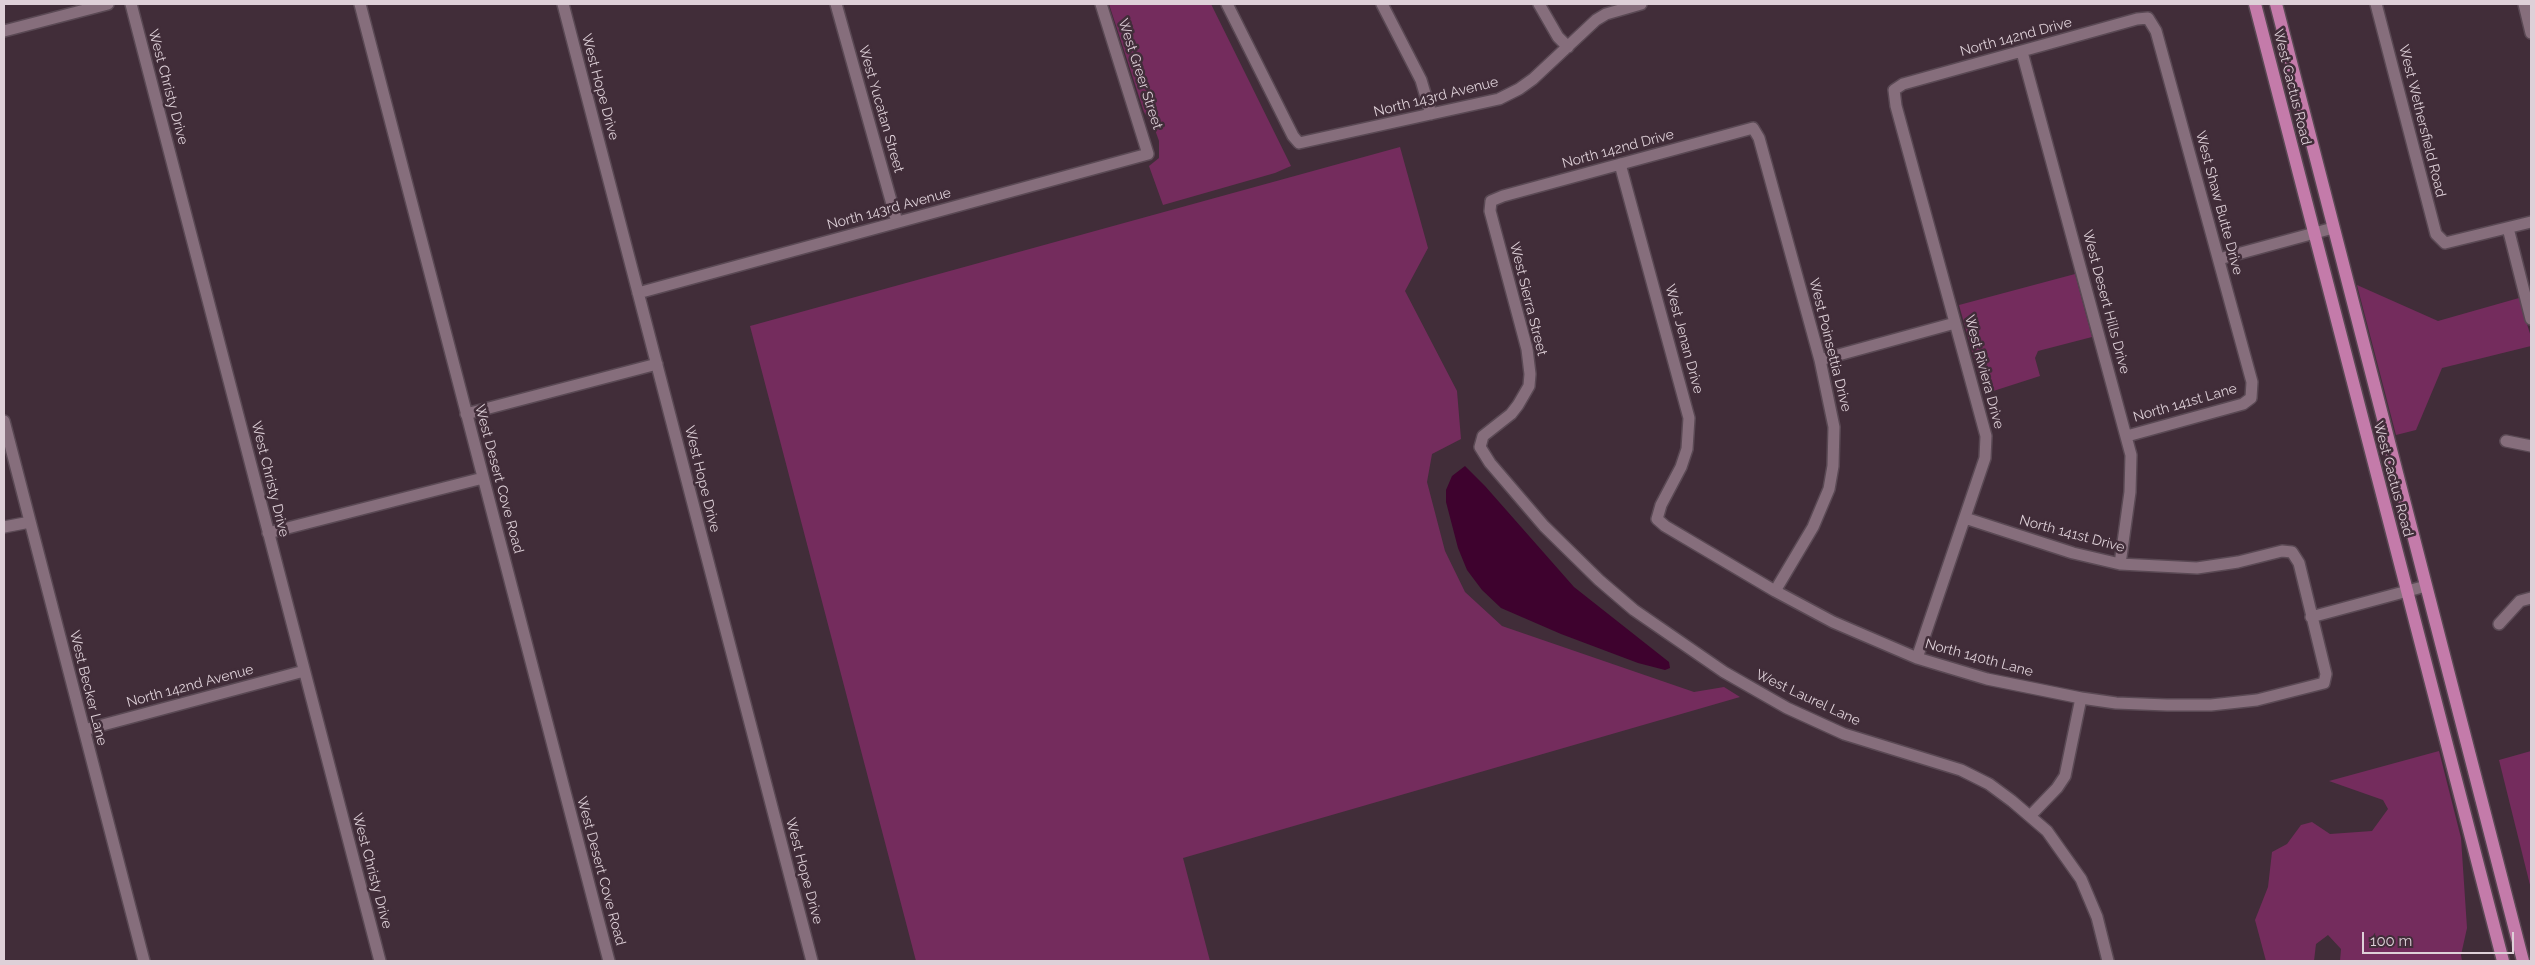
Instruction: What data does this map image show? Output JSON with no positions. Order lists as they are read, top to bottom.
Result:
{
  "streets": {
    "main road": ["West Cactus Road"],
    "street": [
      "North 142nd Drive",
      "West Greer Street",
      "West Christy Drive",
      "West Hope Drive",
      "North 143rd Avenue",
      "West Yucatan Street",
      "West Wethersfield Road",
      "West Shaw Butte Drive",
      "West Sierra Street",
      "West Desert Hills Drive",
      "West Jenan Drive",
      "West Poinsettia Drive",
      "West Riviera Drive",
      "North 141st Lane",
      "West Desert Cove Road",
      "North 141st Drive",
      "North 140th Lane",
      "North 142nd Avenue",
      "West Becker Lane",
      "West Laurel Lane"
    ]
  },
  "crossings": [
    ["North 142nd Drive", "West Shaw Butte Drive"],
    ["North 142nd Drive", "West Sierra Street"],
    ["North 142nd Drive", "West Desert Hills Drive"],
    ["North 142nd Drive", "West Jenan Drive"],
    ["North 142nd Drive", "West Poinsettia Drive"],
    ["North 142nd Drive", "West Riviera Drive"],
    ["West Greer Street", "North 143rd Avenue"],
    ["West Christy Drive", "North 142nd Avenue"],
    ["West Hope Drive", "North 143rd Avenue"],
    ["North 143rd Avenue", "West Yucatan Street"],
    ["West Shaw Butte Drive", "North 141st Lane"],
    ["West Sierra Street", "West Laurel Lane"],
    ["West Desert Hills Drive", "North 141st Lane"],
    ["West Desert Hills Drive", "North 141st Drive"],
    ["West Jenan Drive", "North 140th Lane"],
    ["West Poinsettia Drive", "North 140th Lane"],
    ["West Riviera Drive", "North 141st Drive"],
    ["West Riviera Drive", "North 140th Lane"],
    ["North 141st Drive", "North 140th Lane"],
    ["North 142nd Avenue", "West Becker Lane"]
  ],
  "scale_bar": "100 m"
}
